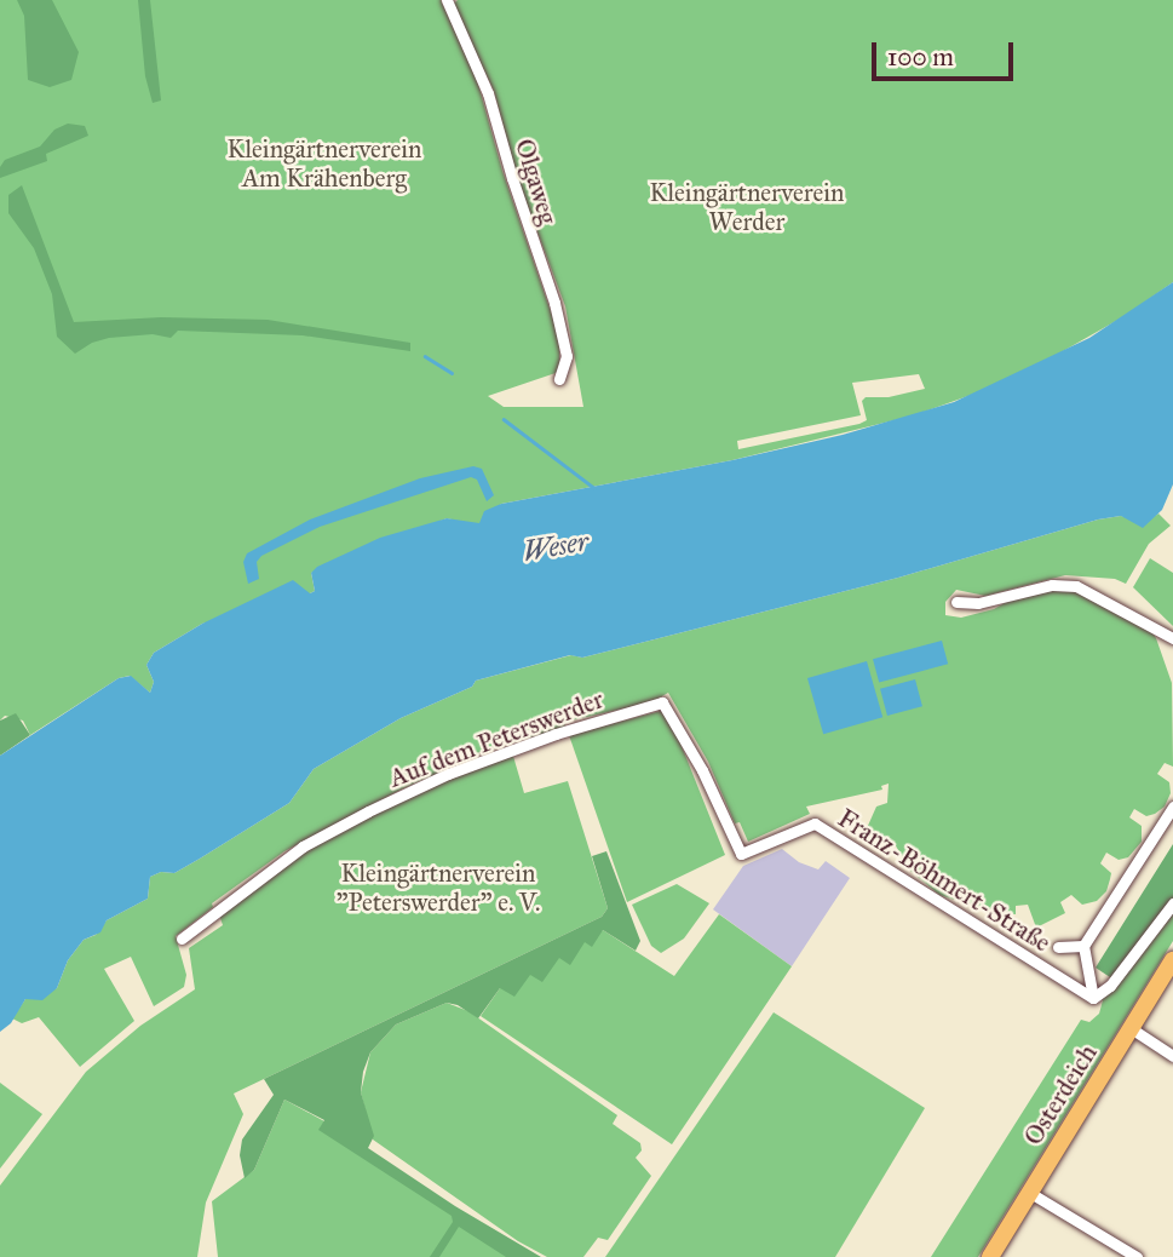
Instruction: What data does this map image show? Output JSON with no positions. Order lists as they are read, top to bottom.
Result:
{
  "streets": {
    "main road": ["Osterdeich"],
    "street": ["Olgaweg", "Auf dem Peterswerder", "Franz-Böhmert-Straße"]
  },
  "crossings": [
    ["Auf dem Peterswerder", "Franz-Böhmert-Straße"]
  ],
  "water": ["Weser"],
  "parks": ["Kleingärtnerverein Am Krähenberg", "Kleingärtnerverein Werder", "Kleingärtnerverein \"Peterswerder\" e. V."],
  "scale_bar": "100 m"
}
